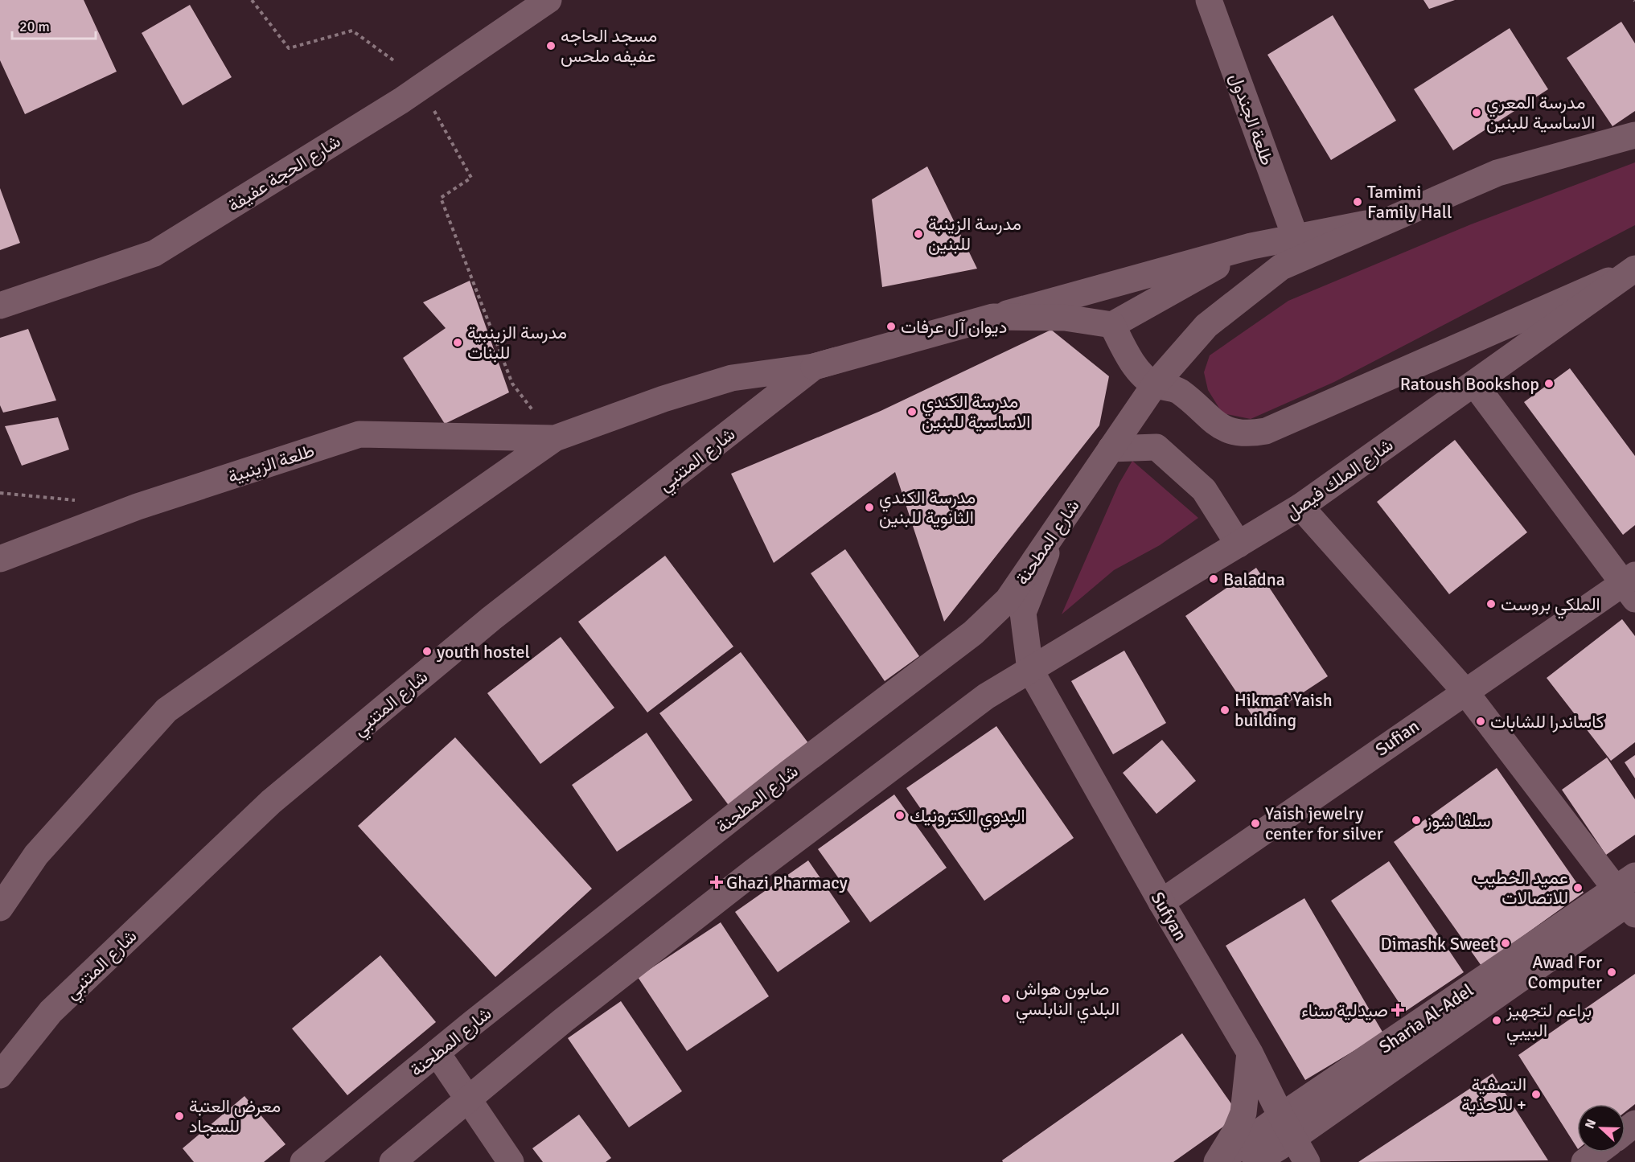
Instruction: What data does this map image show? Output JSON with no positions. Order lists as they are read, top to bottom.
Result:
{
  "streets": {
    "street": [
      "طلعة الجندول",
      "شارع الحجة عفيفة",
      "شارع المتنبي",
      "طلعة الزينبية",
      "شارع الملك فيصل",
      "شارع المطحنة",
      "Sufian",
      "Sufyan",
      "Sharia Al-Adel"
    ]
  },
  "crossings": [
    ["شارع الملك فيصل", "Sufyan"],
    ["Sufian", "Sufyan"],
    ["Sufyan", "Sharia Al-Adel"]
  ],
  "places": {
    "other": [
      "مسجد الحاجه عفيفه ملحس",
      "مدرسة المعري الاساسية للبنين",
      "Tamimi Family Hall",
      "مدرسة الزينبة للبنين",
      "ديوان آل عرفات",
      "مدرسة الزينبية للبنات",
      "Ratoush Bookshop",
      "مدرسة الكندي الاساسية للبنين",
      "مدرسة الكندي الثانوية للبنين",
      "Baladna",
      "الملكي بروست",
      "youth hostel",
      "Hikmat Yaish building",
      "كاساندرا للشابات",
      "البدوي الكترونيك",
      "سلفا شوز",
      "Yaish jewelry center for silver",
      "عميد الخطيب للاتصالات",
      "Dimashk Sweet",
      "Awad For Computer",
      "صابون هواش البلدي النابلسي",
      "براعم لتجهيز البيبي",
      "التصفية للاحذية +",
      "معرض العتبة للسجاد"
    ],
    "health": ["Ghazi Pharmacy", "صيدلية سناء"]
  },
  "scale_bar": "20 m",
  "north": "left"
}
